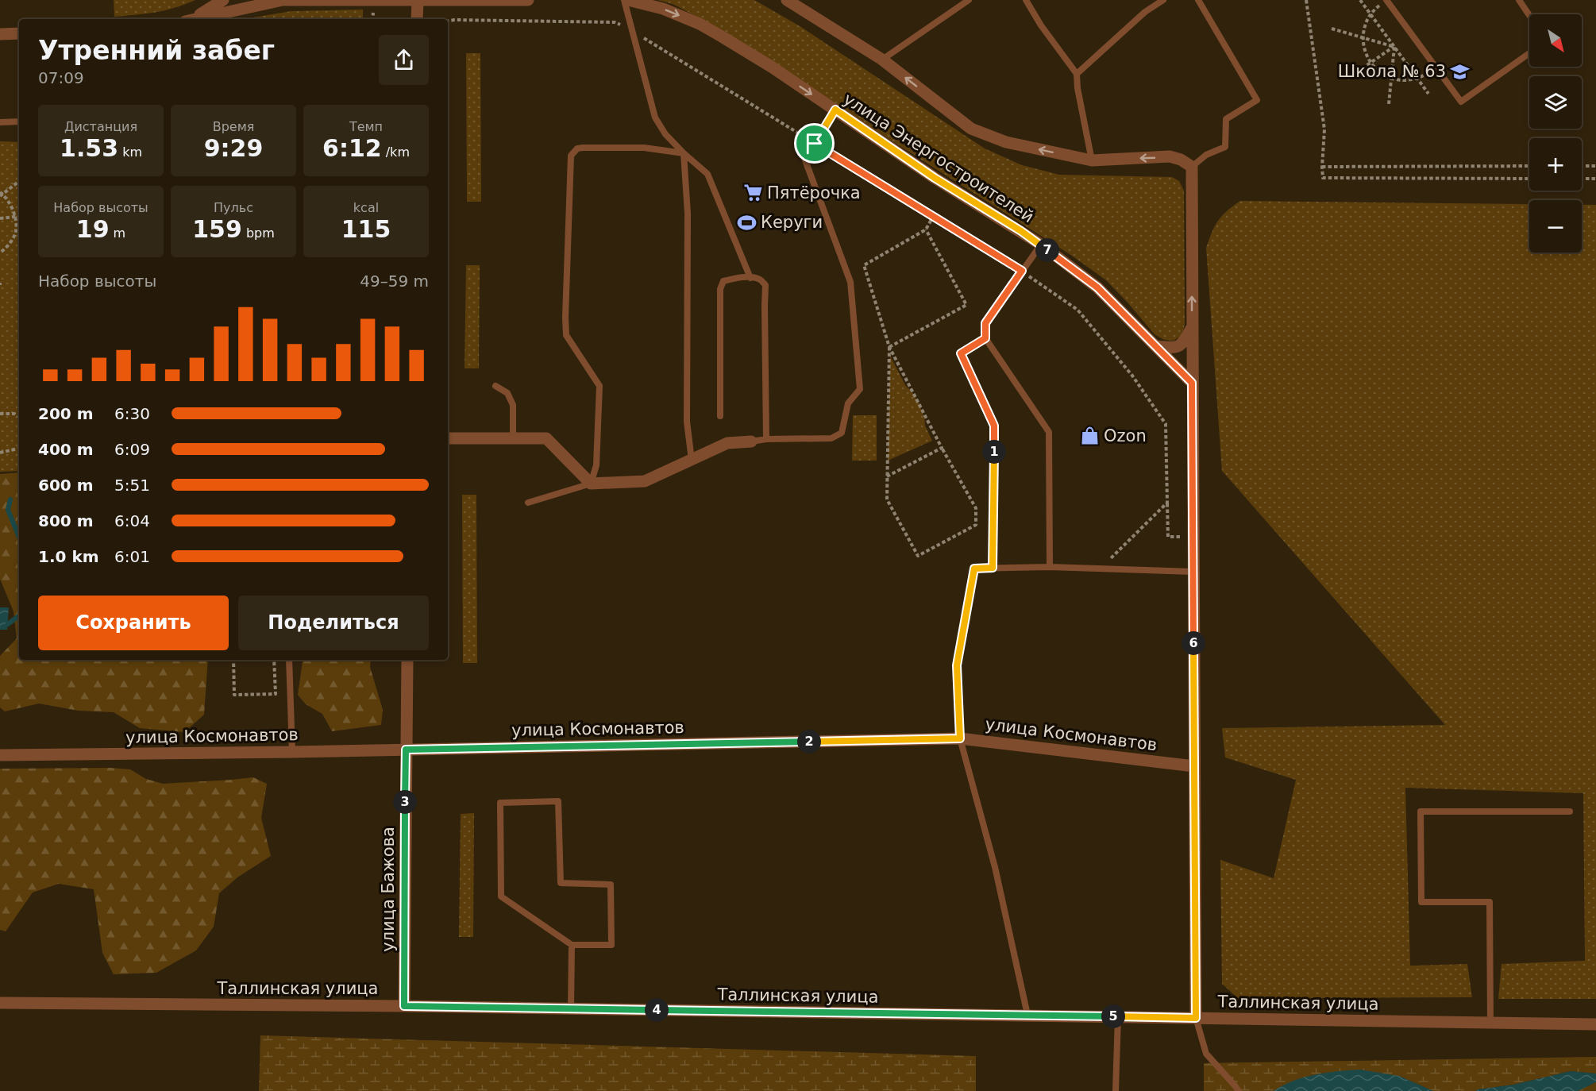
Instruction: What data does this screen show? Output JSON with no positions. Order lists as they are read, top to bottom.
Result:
{
  "streets": {
    "street": [
      "улица Энергостроителей",
      "улица Космонавтов",
      "улица Бажова",
      "Таллинская улица"
    ]
  },
  "crossings": [
    ["улица Космонавтов", "улица Бажова"],
    ["улица Бажова", "Таллинская улица"]
  ],
  "places": {
    "school or university": ["Школа № 63"],
    "supermarket": ["Пятёрочка"],
    "sports": ["Керуги"],
    "shop": ["Ozon"]
  },
  "north": "bottom right",
  "page": {
    "map_buttons": ["+", "−"],
    "heading": ["Утренний забег", "07:09"],
    "stats": [
      ["Дистанция", "1.53 km"],
      ["Время", "9:29"],
      ["Темп", "6:12 /km"],
      ["Набор высоты", "19 m"],
      ["Пульс", "159 bpm"],
      ["kcal", "115"]
    ],
    "pins": [
      "7",
      "1",
      "6",
      "2",
      "3",
      "4",
      "5"
    ],
    "chart": ["Набор высоты", "49–59 m"],
    "list": [
      {
        "name": "200 m",
        "note": "6:30"
      },
      {
        "name": "400 m",
        "note": "6:09"
      },
      {
        "name": "600 m",
        "note": "5:51"
      },
      {
        "name": "800 m",
        "note": "6:04"
      },
      {
        "name": "1.0 km",
        "note": "6:01"
      }
    ],
    "buttons": ["Сохранить", "Поделиться"]
  }
}
